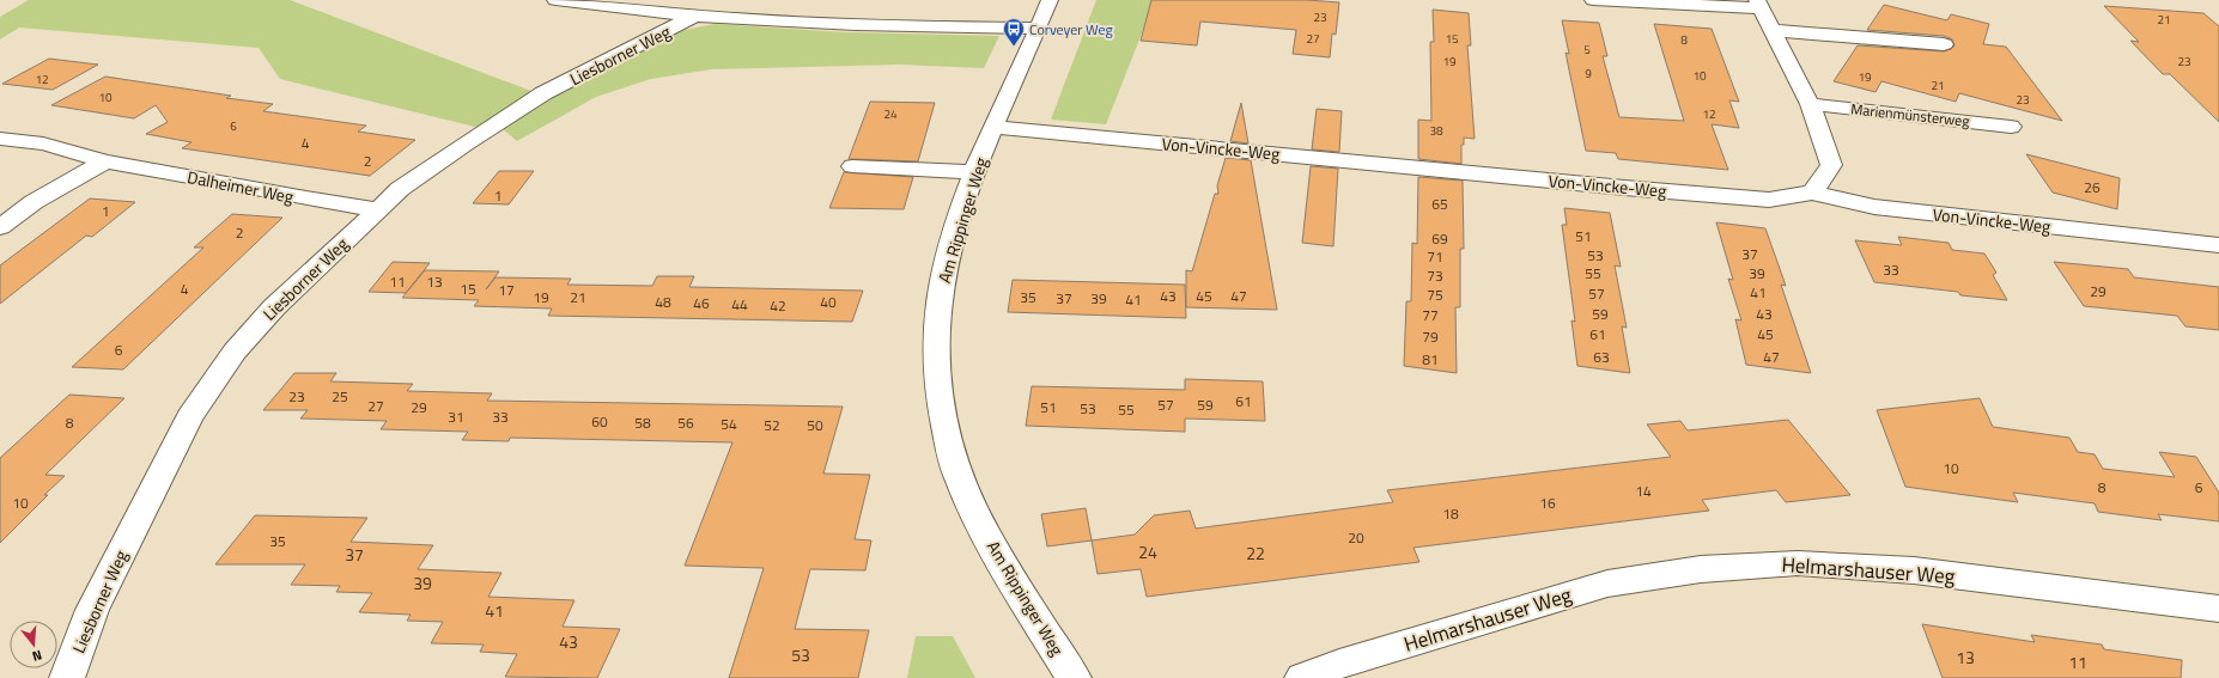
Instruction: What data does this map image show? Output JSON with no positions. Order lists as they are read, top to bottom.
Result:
{
  "streets": {
    "street": [
      "Liesborner Weg",
      "Marienmünsterweg",
      "Von-Vincke-Weg",
      "Dalheimer Weg",
      "Am Rippinger Weg",
      "Helmarshauser Weg"
    ]
  },
  "crossings": [
    ["Liesborner Weg", "Dalheimer Weg"],
    ["Von-Vincke-Weg", "Am Rippinger Weg"]
  ],
  "places": {
    "bus stop": ["Corveyer Weg"]
  },
  "house_numbers": [
    "23",
    "21",
    "27",
    "15",
    "8",
    "5",
    "19",
    "23",
    "9",
    "10",
    "19",
    "12",
    "21",
    "10",
    "23",
    "24",
    "12",
    "6",
    "38",
    "4",
    "2",
    "26",
    "1",
    "65",
    "1",
    "2",
    "51",
    "69",
    "37",
    "53",
    "71",
    "33",
    "55",
    "39",
    "73",
    "11",
    "13",
    "4",
    "15",
    "17",
    "29",
    "41",
    "57",
    "75",
    "43",
    "45",
    "47",
    "19",
    "21",
    "35",
    "37",
    "39",
    "41",
    "48",
    "40",
    "46",
    "44",
    "42",
    "59",
    "43",
    "77",
    "61",
    "45",
    "79",
    "6",
    "63",
    "47",
    "81",
    "23",
    "25",
    "61",
    "57",
    "59",
    "27",
    "29",
    "51",
    "53",
    "55",
    "31",
    "33",
    "60",
    "8",
    "58",
    "56",
    "54",
    "52",
    "50",
    "10",
    "8",
    "6",
    "14",
    "10",
    "16",
    "18",
    "20",
    "35",
    "24",
    "22",
    "37",
    "39",
    "41",
    "43",
    "53",
    "13",
    "11"
  ],
  "north": "bottom"
}
